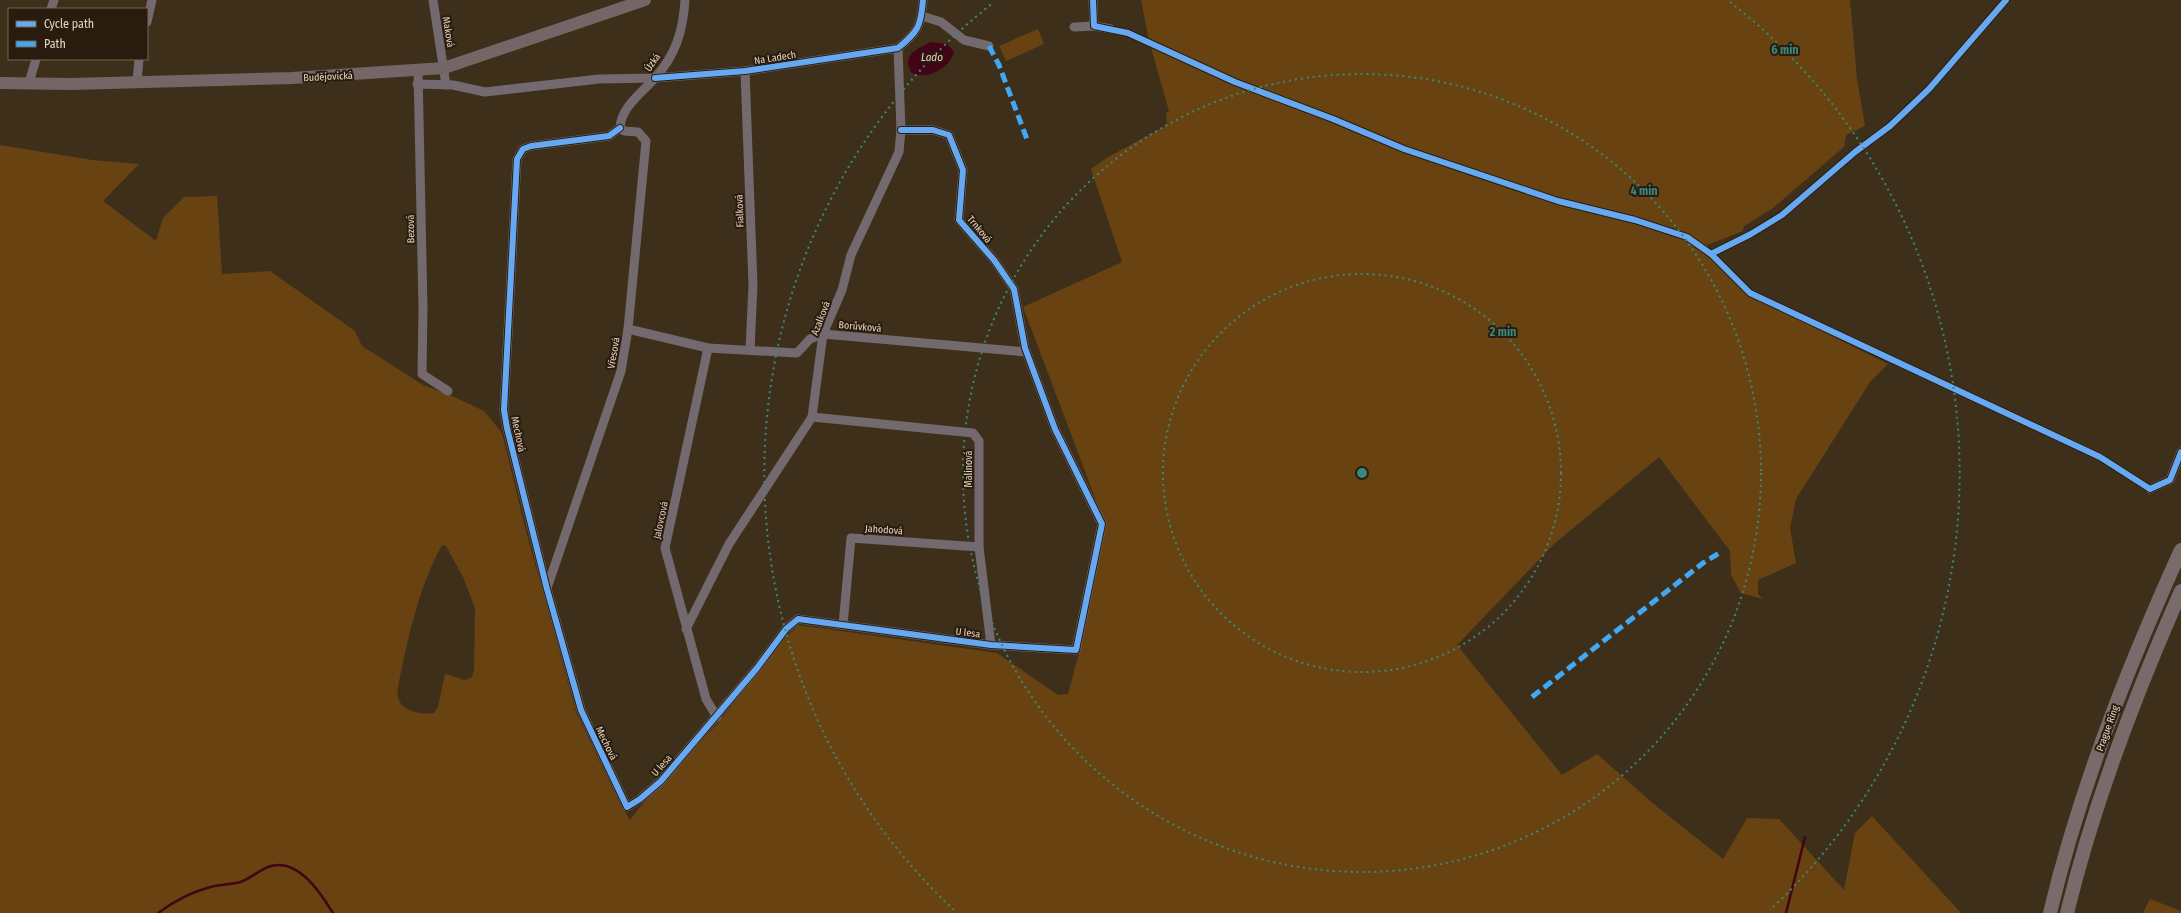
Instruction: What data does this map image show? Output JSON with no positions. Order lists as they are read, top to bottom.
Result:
{
  "streets": {
    "highway": ["Prague Ring"],
    "main road": ["Budějovická"],
    "street": [
      "Maková",
      "Na Ladech",
      "Úzká",
      "Fialková",
      "Bezová",
      "Trnková",
      "Azalková",
      "Borůvková",
      "Vřesová",
      "Mechová",
      "Malinová",
      "Jalovcová",
      "Jahodová",
      "U lesa"
    ]
  },
  "crossings": [
    ["Maková", "Budějovická"],
    ["Na Ladech", "Úzká"],
    ["Na Ladech", "Fialková"],
    ["Na Ladech", "Bezová"],
    ["Na Ladech", "Azalková"],
    ["Úzká", "Vřesová"],
    ["Úzká", "Mechová"],
    ["Trnková", "Azalková"],
    ["Trnková", "Borůvková"],
    ["Trnková", "U lesa"],
    ["Azalková", "Borůvková"],
    ["Azalková", "Malinová"],
    ["Azalková", "Jalovcová"],
    ["Borůvková", "U lesa"],
    ["Vřesová", "Mechová"],
    ["Mechová", "U lesa"],
    ["Malinová", "Jahodová"],
    ["Malinová", "U lesa"],
    ["Jalovcová", "U lesa"],
    ["Jahodová", "U lesa"]
  ],
  "water": ["Lado"],
  "legend": ["Cycle path", "Path"],
  "rings": ["6 min", "4 min", "2 min"]
}
